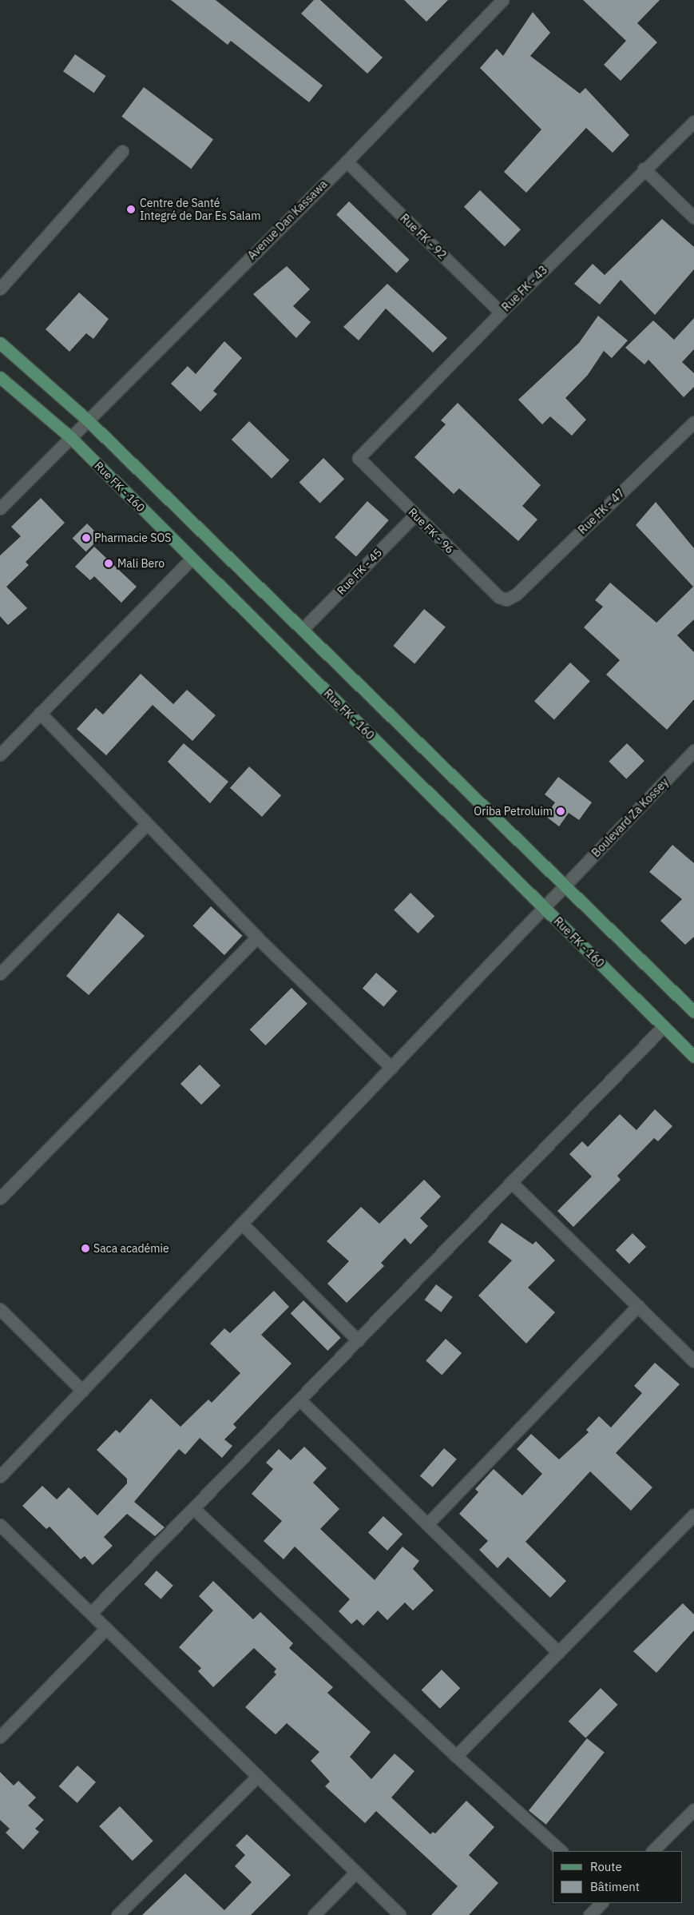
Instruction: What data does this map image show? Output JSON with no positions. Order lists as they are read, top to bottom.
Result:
{
  "streets": {
    "main road": ["Rue FK - 160"],
    "street": [
      "Avenue Dan Kassawa",
      "Rue FK - 92",
      "Rue FK - 43",
      "Rue FK - 47",
      "Rue FK - 96",
      "Rue FK - 45",
      "Boulevard Za Kossey"
    ]
  },
  "crossings": [
    ["Avenue Dan Kassawa", "Rue FK - 92"],
    ["Avenue Dan Kassawa", "Rue FK - 160"],
    ["Rue FK - 92", "Rue FK - 43"],
    ["Rue FK - 43", "Rue FK - 96"],
    ["Rue FK - 160", "Boulevard Za Kossey"],
    ["Rue FK - 47", "Rue FK - 96"],
    ["Rue FK - 96", "Rue FK - 45"]
  ],
  "places": [
    "Centre de Santé Integré de Dar Es Salam",
    "Pharmacie SOS",
    "Mali Bero",
    "Oriba Petroluim",
    "Saca académie"
  ],
  "legend": ["Route", "Bâtiment"]
}
